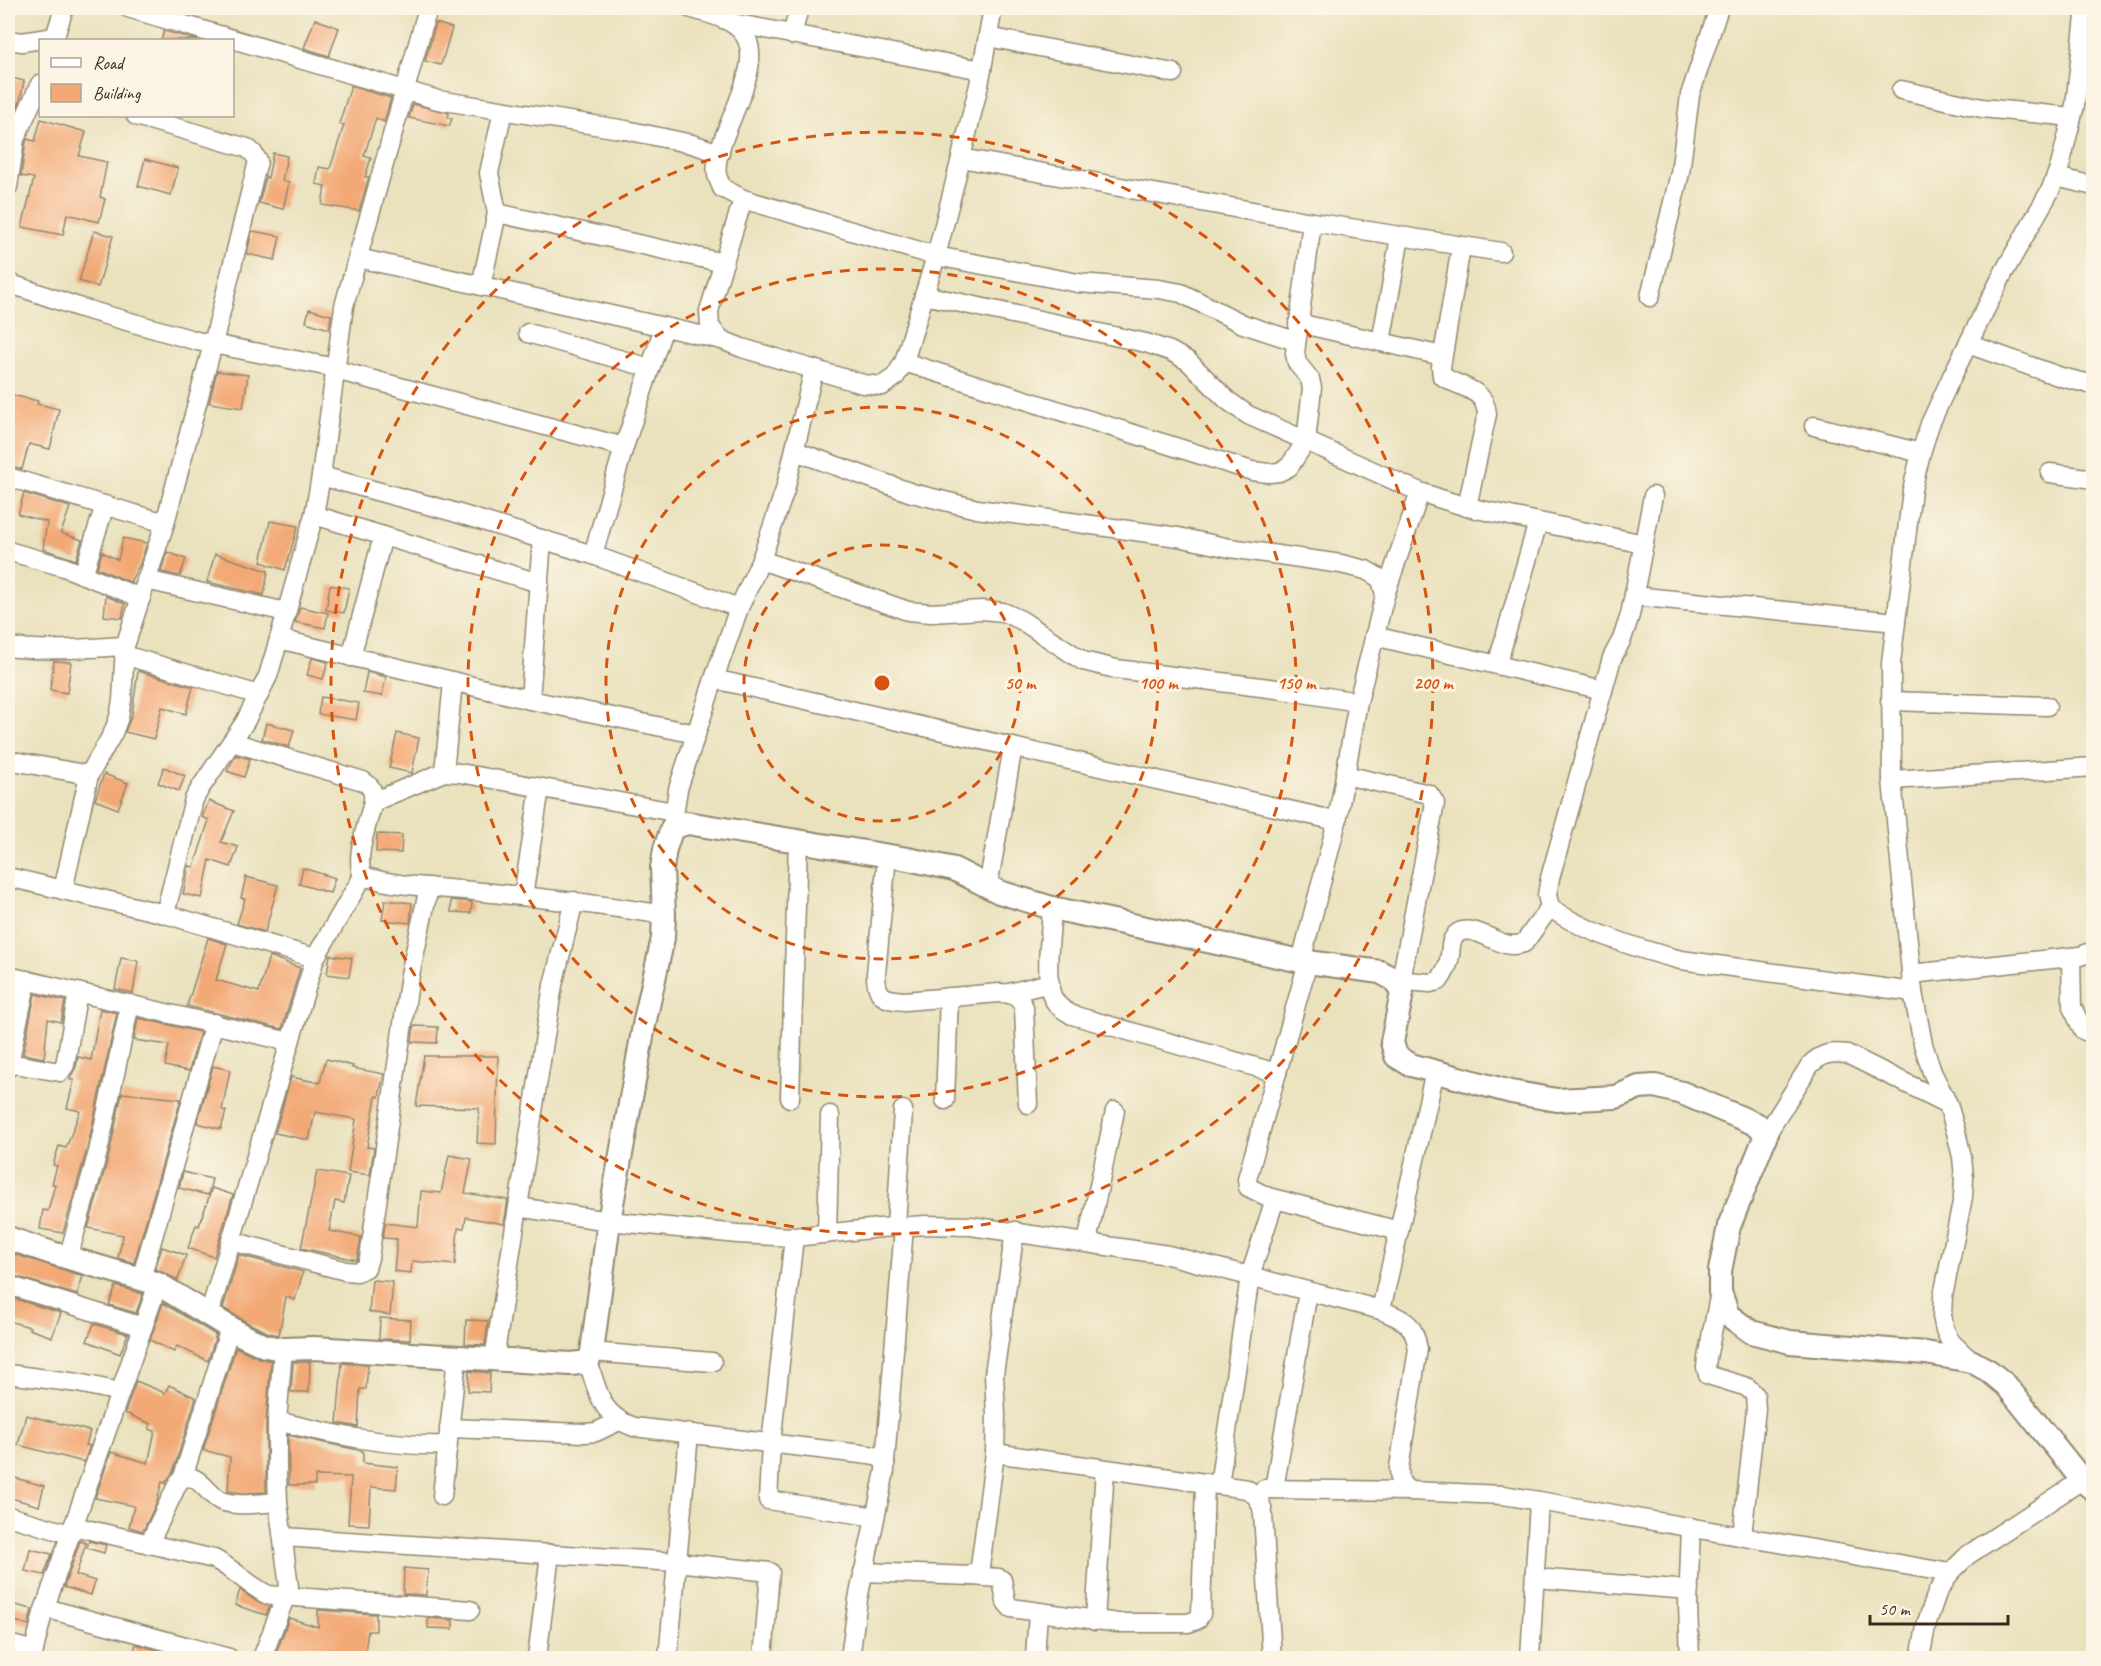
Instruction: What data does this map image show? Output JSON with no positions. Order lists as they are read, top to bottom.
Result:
{
  "legend": ["Road", "Building"],
  "scale_bar": "50 m",
  "rings": [
    "50 m",
    "100 m",
    "150 m",
    "200 m"
  ]
}
